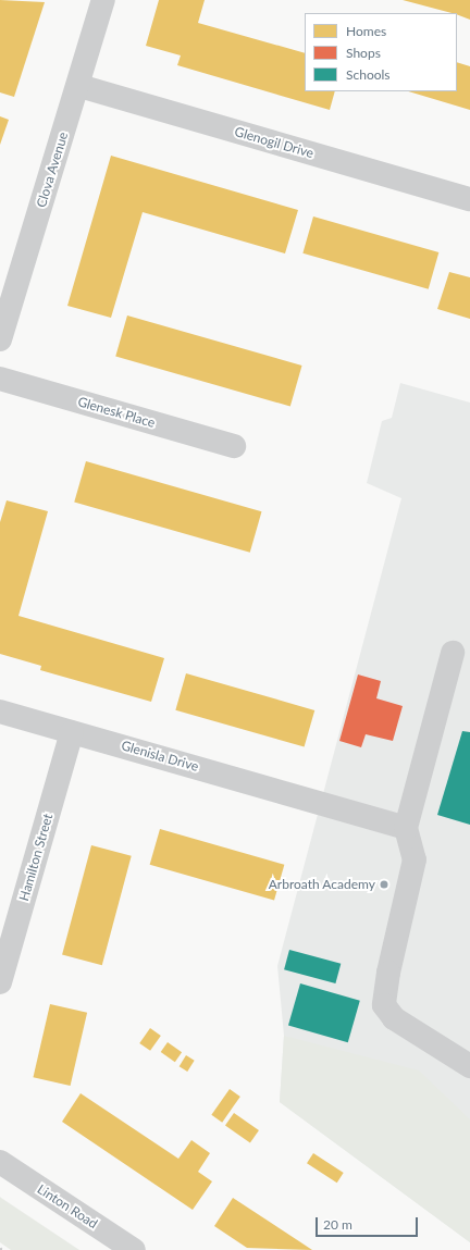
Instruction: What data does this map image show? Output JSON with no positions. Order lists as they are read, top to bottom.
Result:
{
  "streets": {
    "street": [
      "Glenogil Drive",
      "Clova Avenue",
      "Glenesk Place",
      "Glenisla Drive",
      "Hamilton Street",
      "Linton Road"
    ]
  },
  "crossings": [
    ["Glenogil Drive", "Clova Avenue"],
    ["Glenisla Drive", "Hamilton Street"]
  ],
  "places": ["Arbroath Academy"],
  "legend": ["Homes", "Shops", "Schools"],
  "scale_bar": "20 m"
}
